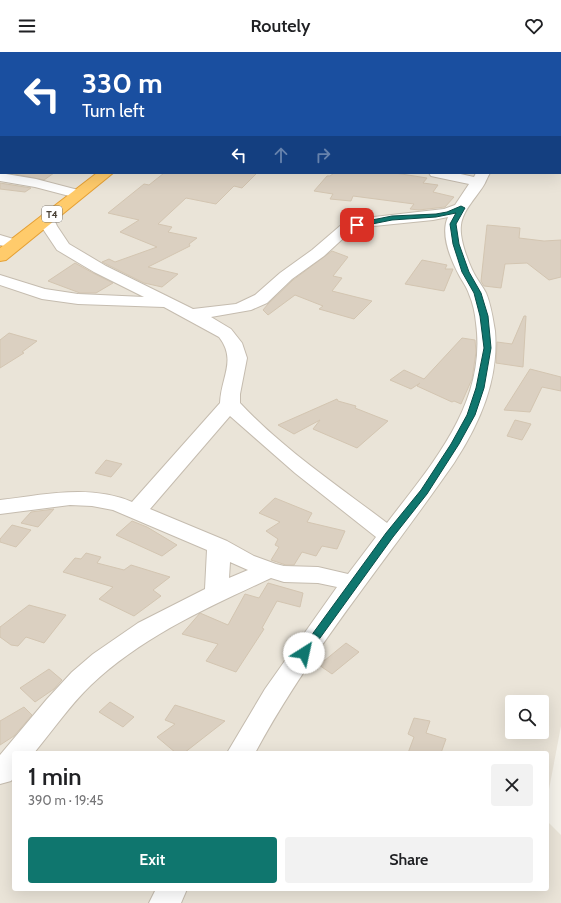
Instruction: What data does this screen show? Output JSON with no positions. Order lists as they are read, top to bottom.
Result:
{
  "streets": {
    "highway": ["T4"]
  },
  "page": {
    "header": "Routely",
    "turn": ["330 m", "Turn left"],
    "heading": ["1 min", "390 m · 19:45"],
    "buttons": ["Exit", "Share"]
  }
}
